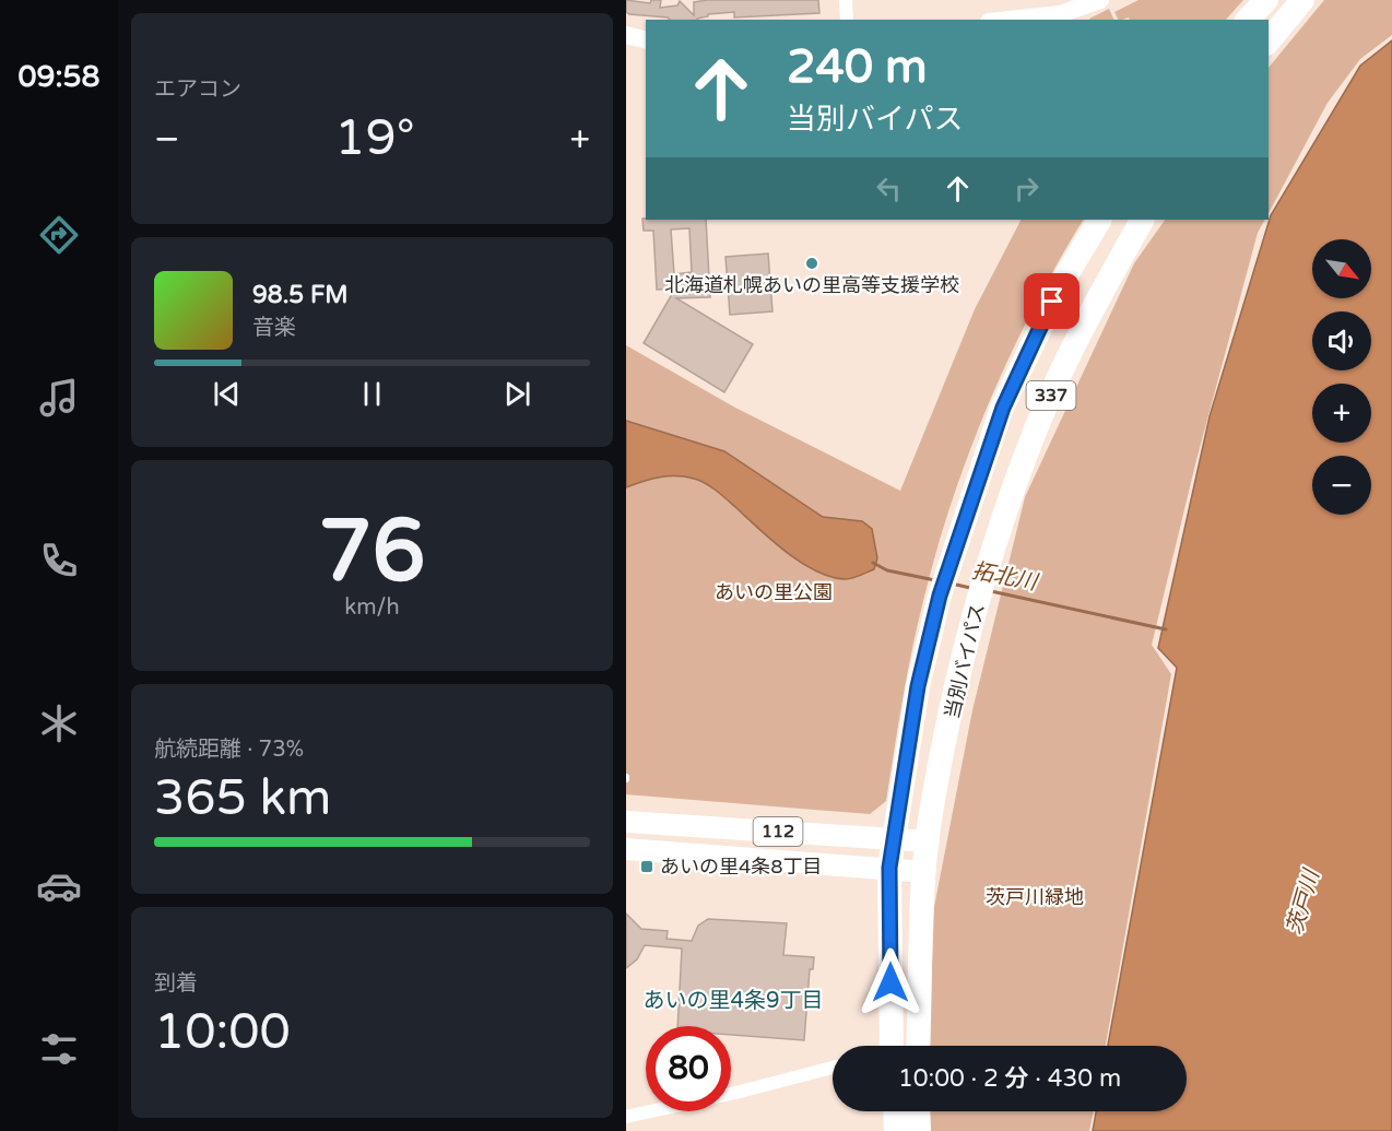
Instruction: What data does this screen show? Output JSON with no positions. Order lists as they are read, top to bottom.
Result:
{
  "streets": {
    "highway": ["337", "当別バイパス"],
    "main road": ["112"]
  },
  "crossings": [
    ["当別バイパス", "112"]
  ],
  "districts": ["あいの里4条9丁目"],
  "water": ["拓北川", "茨戸川"],
  "parks": ["あいの里公園", "茨戸川緑地"],
  "places": {
    "other": ["北海道札幌あいの里高等支援学校"],
    "transit": ["あいの里4条8丁目"]
  },
  "north": "bottom right",
  "page": {
    "tabs": "09:58",
    "tile": [
      "エアコン",
      ["76", "km/h"],
      ["航続距離 · 73%", "365 km"],
      ["到着", "10:00"]
    ],
    "turn": ["240 m", "当別バイパス"],
    "heat": ["−", "19°", "+"],
    "map_buttons": ["+", "−"],
    "song": ["98.5 FM", "音楽"],
    "limit": "80",
    "trip": "10:00 · 2 分 · 430 m"
  }
}
